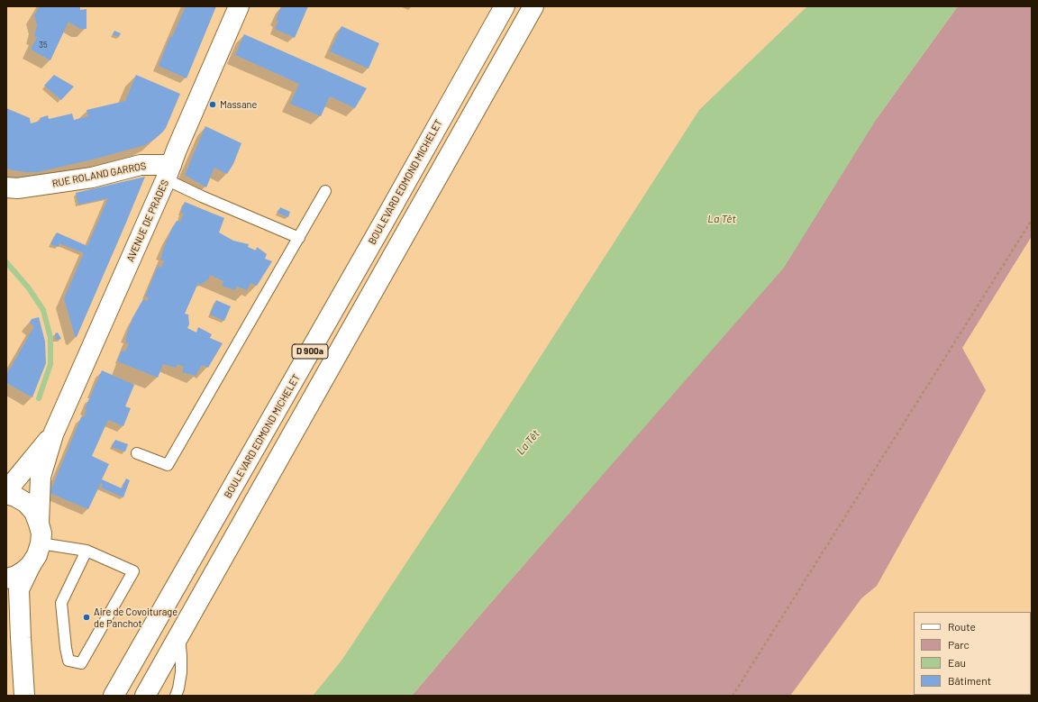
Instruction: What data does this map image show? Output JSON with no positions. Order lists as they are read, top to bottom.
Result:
{
  "streets": {
    "main road": [
      "RUE ROLAND GARROS",
      "BOULEVARD EDMOND MICHELET",
      "AVENUE DE PRADES",
      "D 900a"
    ]
  },
  "crossings": [
    ["RUE ROLAND GARROS", "AVENUE DE PRADES"]
  ],
  "water": ["La Têt"],
  "places": ["Massane", "Aire de Covoiturage de Panchot"],
  "house_numbers": ["35"],
  "legend": [
    "Route",
    "Parc",
    "Eau",
    "Bâtiment"
  ]
}
